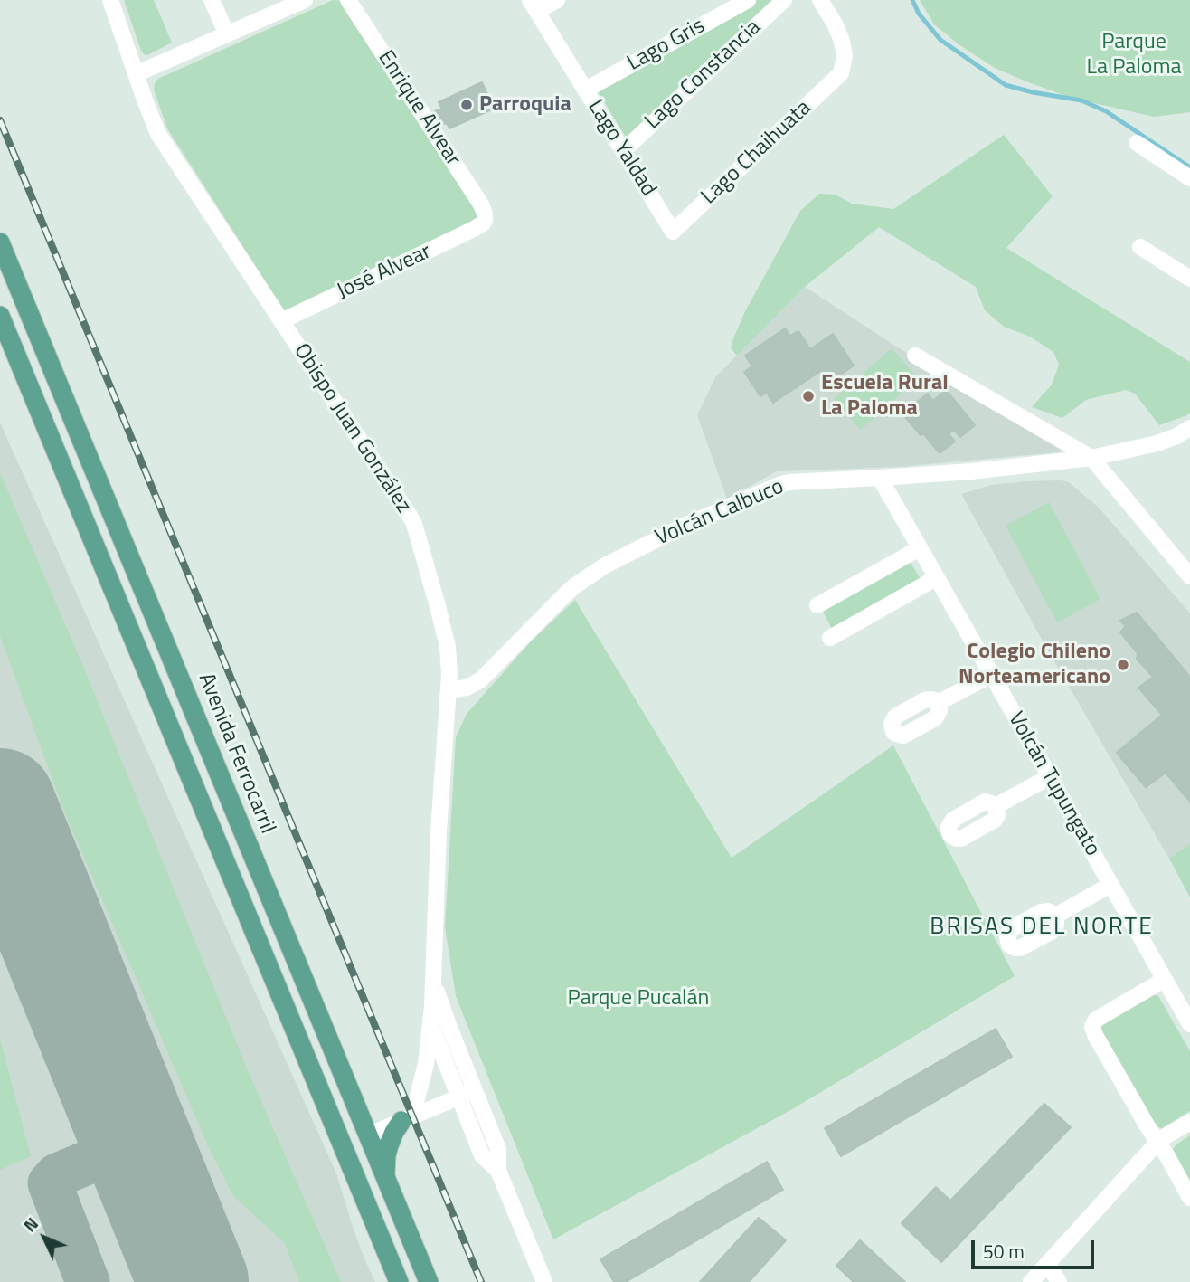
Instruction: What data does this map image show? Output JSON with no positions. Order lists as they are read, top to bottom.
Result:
{
  "streets": {
    "main road": ["Avenida Ferrocarril"],
    "street": [
      "Lago Gris",
      "Lago Constancia",
      "Enrique Alvear",
      "Lago Yaldad",
      "Lago Chaihuata",
      "José Alvear",
      "Obispo Juan González",
      "Volcán Calbuco",
      "Volcán Tupungato"
    ]
  },
  "crossings": [
    ["Lago Gris", "Lago Yaldad"],
    ["Lago Constancia", "Lago Yaldad"],
    ["Enrique Alvear", "José Alvear"],
    ["Lago Yaldad", "Lago Chaihuata"],
    ["José Alvear", "Obispo Juan González"],
    ["Obispo Juan González", "Volcán Calbuco"],
    ["Volcán Calbuco", "Volcán Tupungato"]
  ],
  "districts": ["BRISAS DEL NORTE"],
  "parks": ["Parque La Paloma", "Parque Pucalán"],
  "places": ["Parroquia", "Escuela Rural La Paloma", "Colegio Chileno Norteamericano"],
  "scale_bar": "50 m",
  "north": "top left"
}
